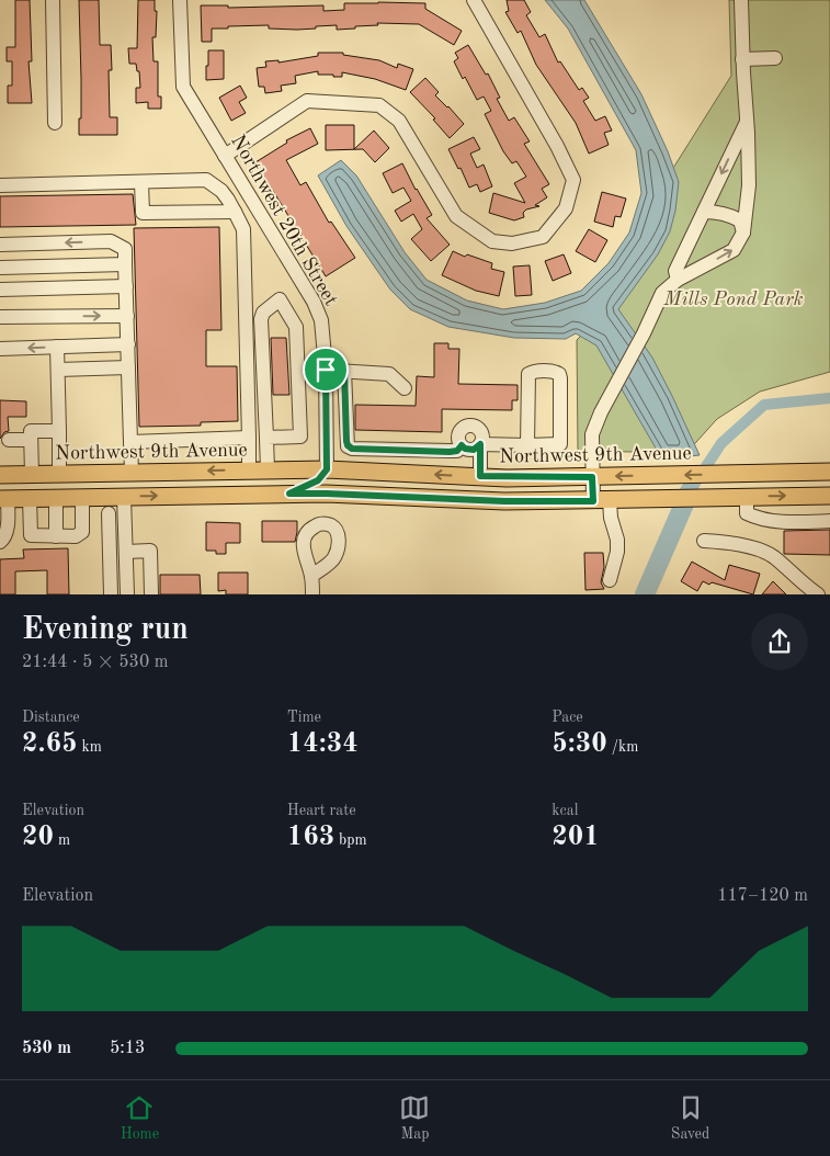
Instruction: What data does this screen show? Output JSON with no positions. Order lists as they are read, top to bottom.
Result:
{
  "streets": {
    "main road": ["Northwest 9th Avenue"],
    "street": ["Northwest 20th Street"]
  },
  "crossings": [
    ["Northwest 20th Street", "Northwest 9th Avenue"]
  ],
  "parks": ["Mills Pond Park"],
  "page": {
    "heading": ["Evening run", "21:44 · 5 × 530 m"],
    "stats": [
      ["Distance", "2.65 km"],
      ["Time", "14:34"],
      ["Pace", "5:30 /km"],
      ["Elevation", "20 m"],
      ["Heart rate", "163 bpm"],
      ["kcal", "201"]
    ],
    "chart": ["Elevation", "117–120 m"],
    "list": [
      {
        "name": "530 m",
        "note": "5:13"
      }
    ],
    "tabs": ["Home", "Map", "Saved"]
  }
}
